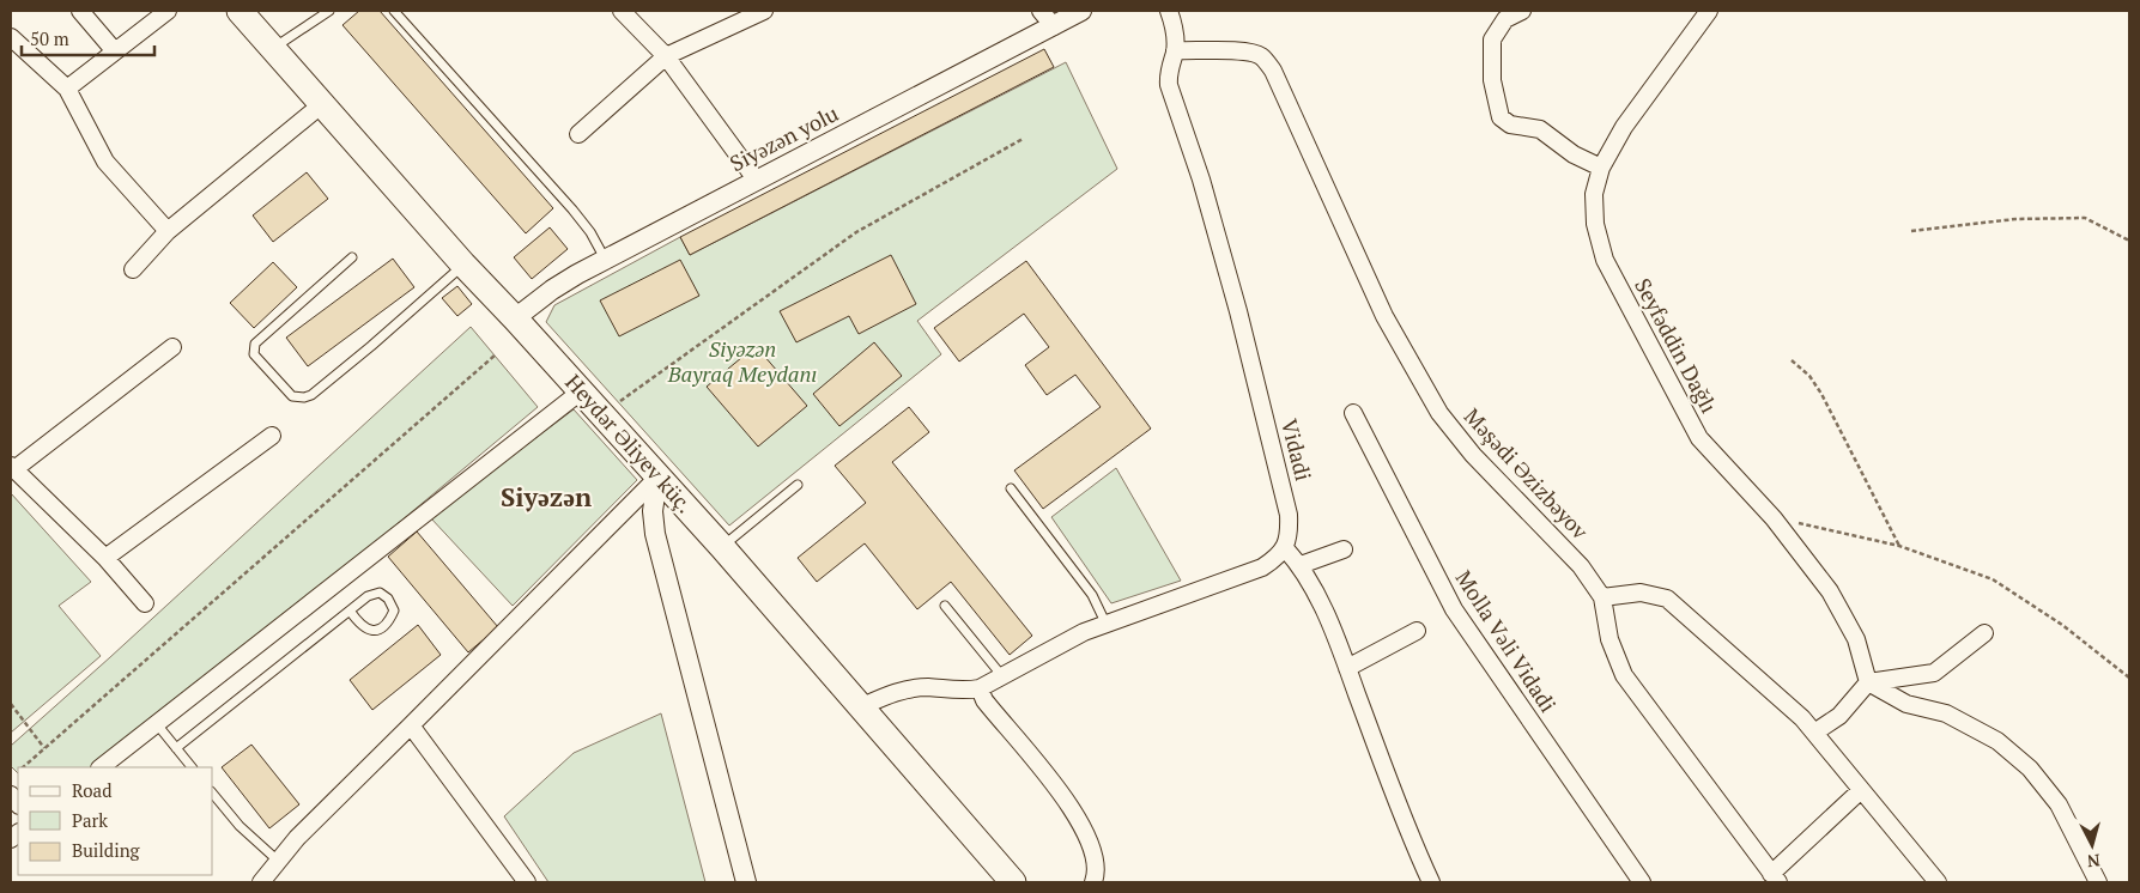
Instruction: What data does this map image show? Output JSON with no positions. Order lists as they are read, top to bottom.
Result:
{
  "streets": {
    "main road": ["Heydər Əliyev küç."],
    "street": [
      "Siyəzən yolu",
      "Seyfəddin Dağlı",
      "Vidadi",
      "Məşədi Əzizbəyov",
      "Molla Vəli Vidadi"
    ]
  },
  "crossings": [
    ["Siyəzən yolu", "Heydər Əliyev küç."],
    ["Vidadi", "Məşədi Əzizbəyov"]
  ],
  "districts": ["Siyəzən"],
  "parks": ["Siyəzən Bayraq Meydanı"],
  "legend": ["Road", "Park", "Building"],
  "scale_bar": "50 m",
  "north": "bottom"
}
